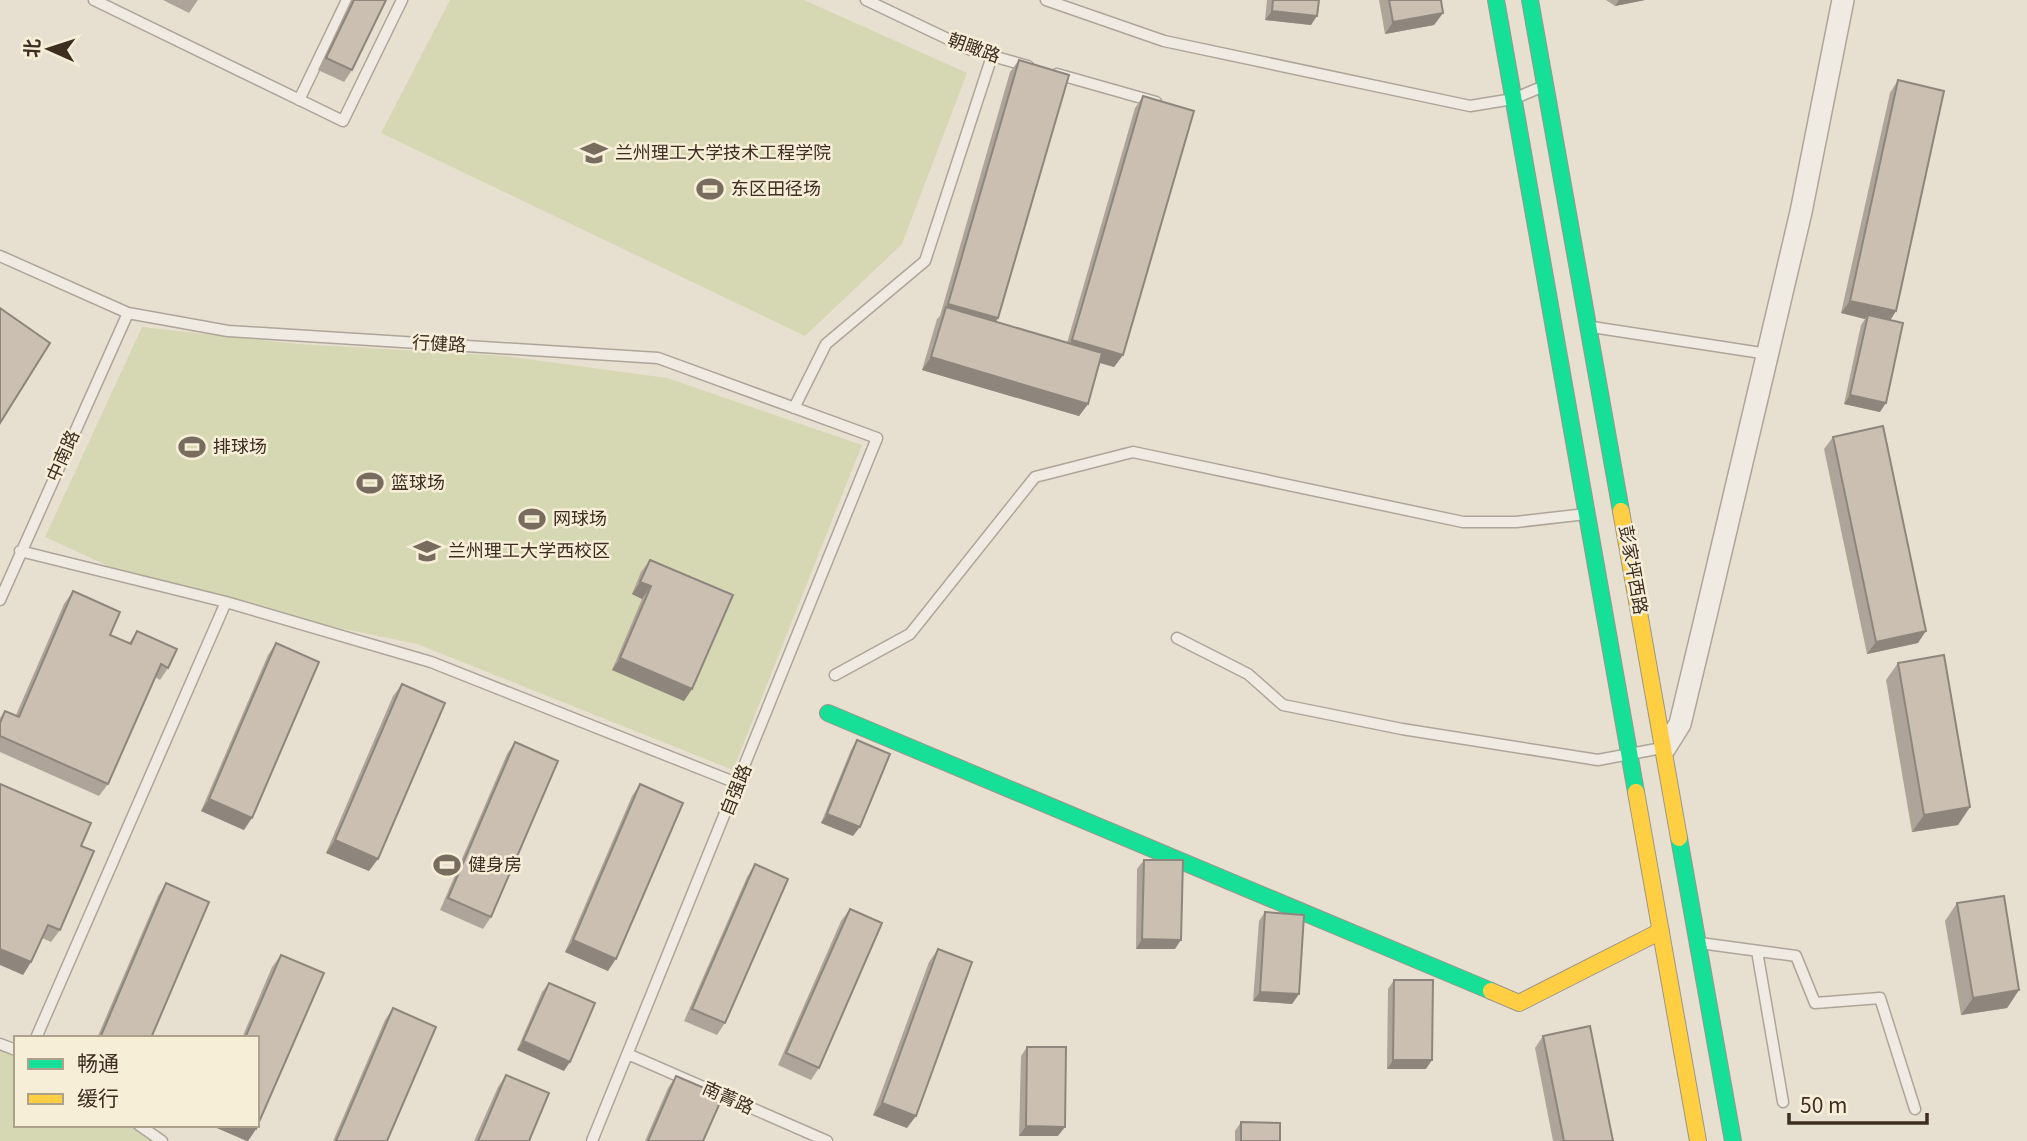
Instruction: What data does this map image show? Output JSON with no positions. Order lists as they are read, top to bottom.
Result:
{
  "streets": {
    "main road": ["彭家坪西路"],
    "lane": [
      "朝瞰路",
      "行健路",
      "中南路",
      "自强路",
      "南菁路"
    ]
  },
  "crossings": [
    ["行健路", "中南路"],
    ["行健路", "自强路"],
    ["自强路", "南菁路"]
  ],
  "places": {
    "school or university": ["兰州理工大学技术工程学院", "兰州理工大学西校区"],
    "sports": [
      "东区田径场",
      "排球场",
      "篮球场",
      "网球场",
      "健身房"
    ]
  },
  "legend": ["畅通", "缓行"],
  "scale_bar": "50 m",
  "north": "left"
}
